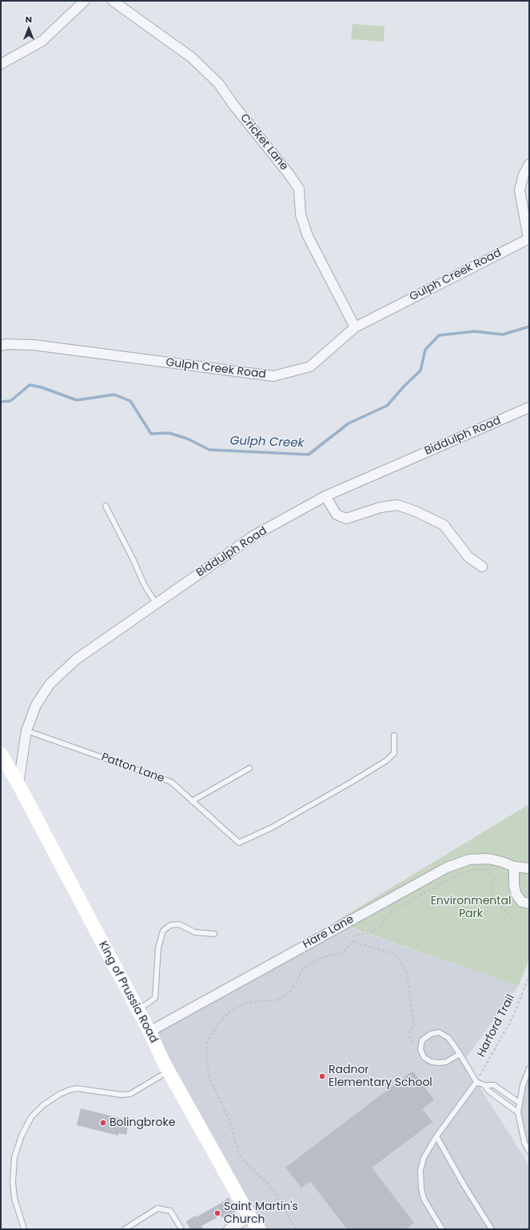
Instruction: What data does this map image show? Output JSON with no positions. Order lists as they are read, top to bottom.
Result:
{
  "streets": {
    "street": [
      "Cricket Lane",
      "Gulph Creek Road",
      "Biddulph Road",
      "Hare Lane",
      "King of Prussia Road"
    ],
    "lane": ["Patton Lane"],
    "path": ["Harford Trail"]
  },
  "crossings": [
    ["Cricket Lane", "Gulph Creek Road"],
    ["Biddulph Road", "Patton Lane"],
    ["Biddulph Road", "King of Prussia Road"],
    ["Hare Lane", "King of Prussia Road"]
  ],
  "water": ["Gulph Creek"],
  "parks": ["Environmental Park"],
  "places": ["Radnor Elementary School", "Bolingbroke", "Saint Martin's Church"],
  "north": "top"
}
